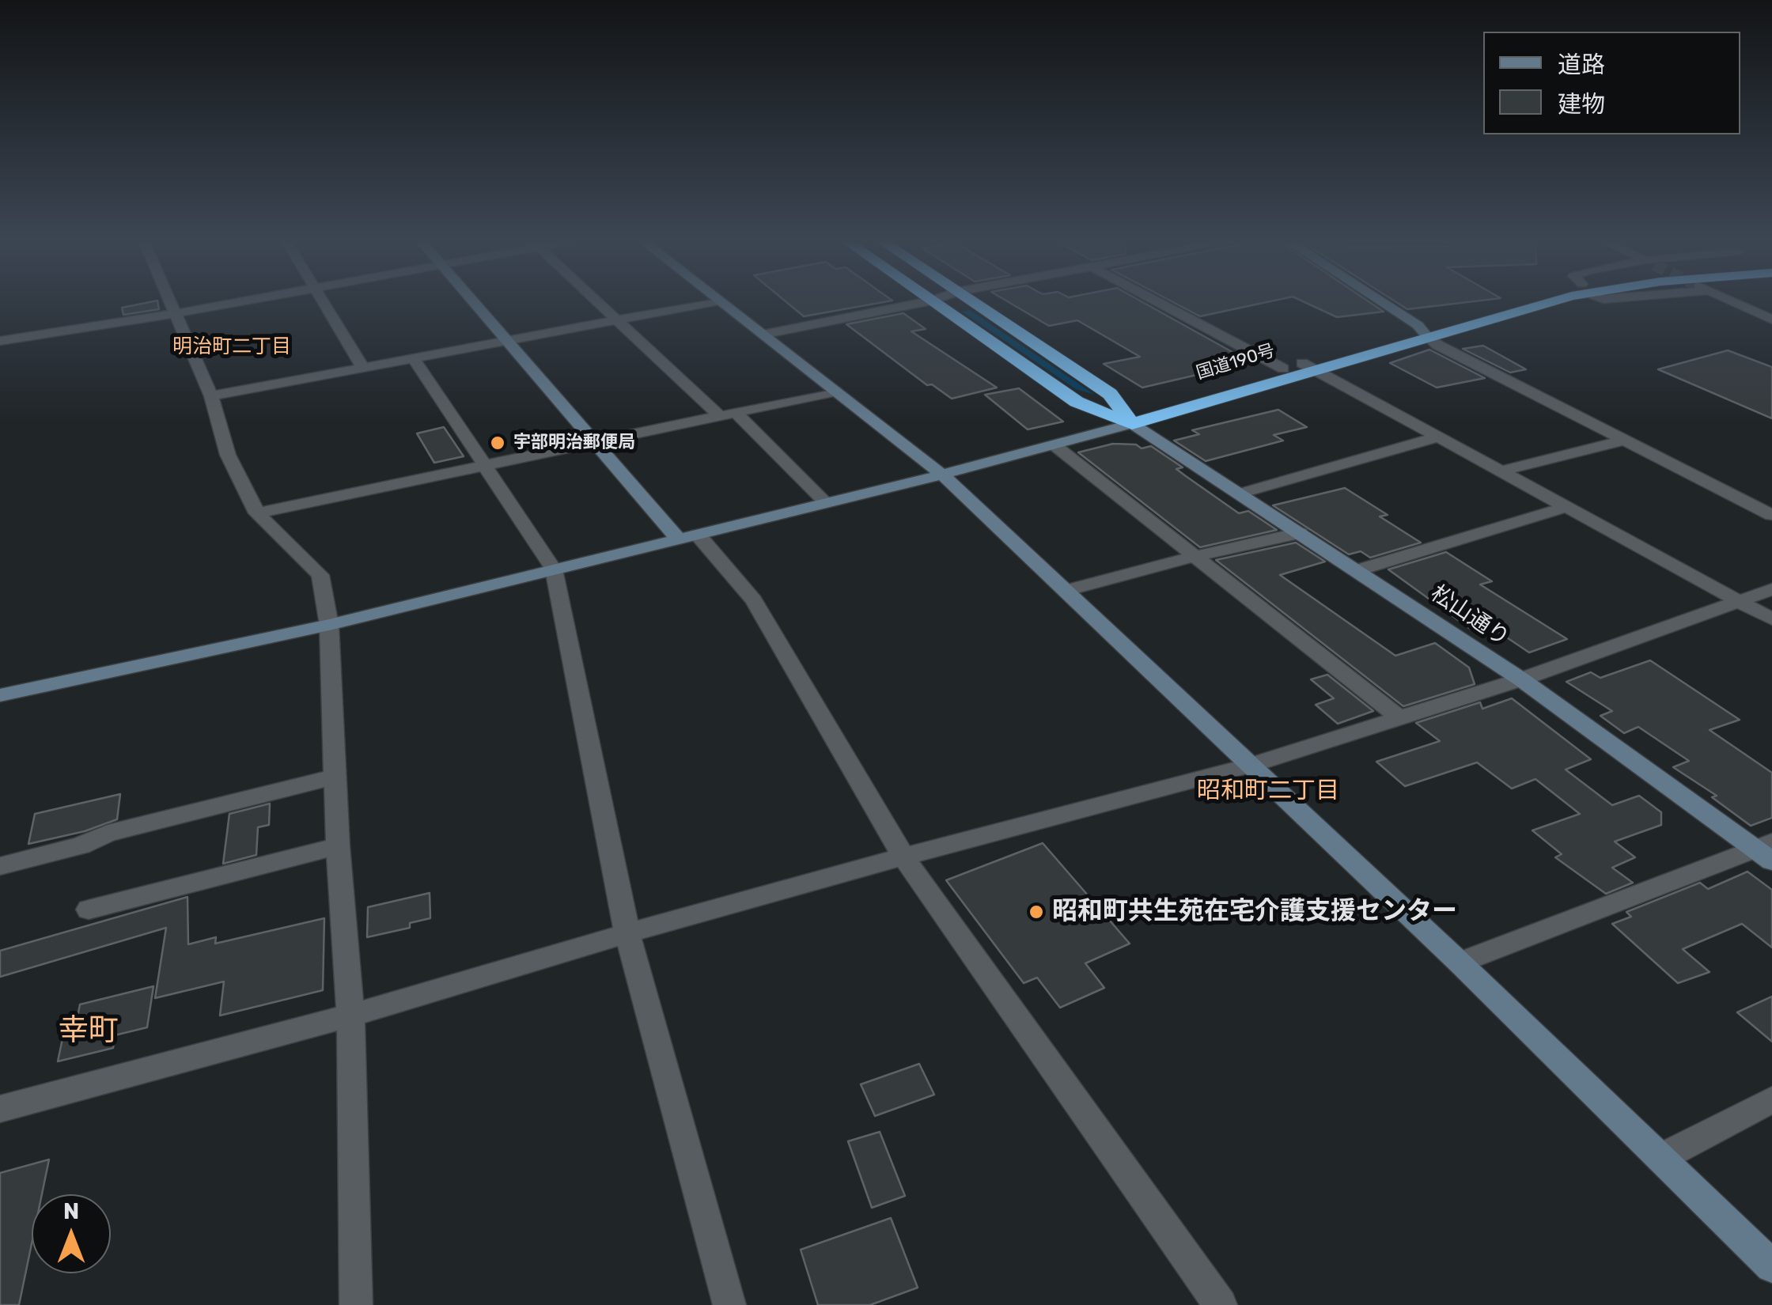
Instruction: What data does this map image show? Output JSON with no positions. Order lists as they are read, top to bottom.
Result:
{
  "streets": {
    "highway": ["国道190号"],
    "street": ["松山通り"]
  },
  "crossings": [
    ["国道190号", "松山通り"]
  ],
  "districts": ["明治町二丁目", "昭和町二丁目", "幸町"],
  "places": ["宇部明治郵便局", "昭和町共生苑在宅介護支援センター"],
  "legend": ["道路", "建物"],
  "north": "top"
}
